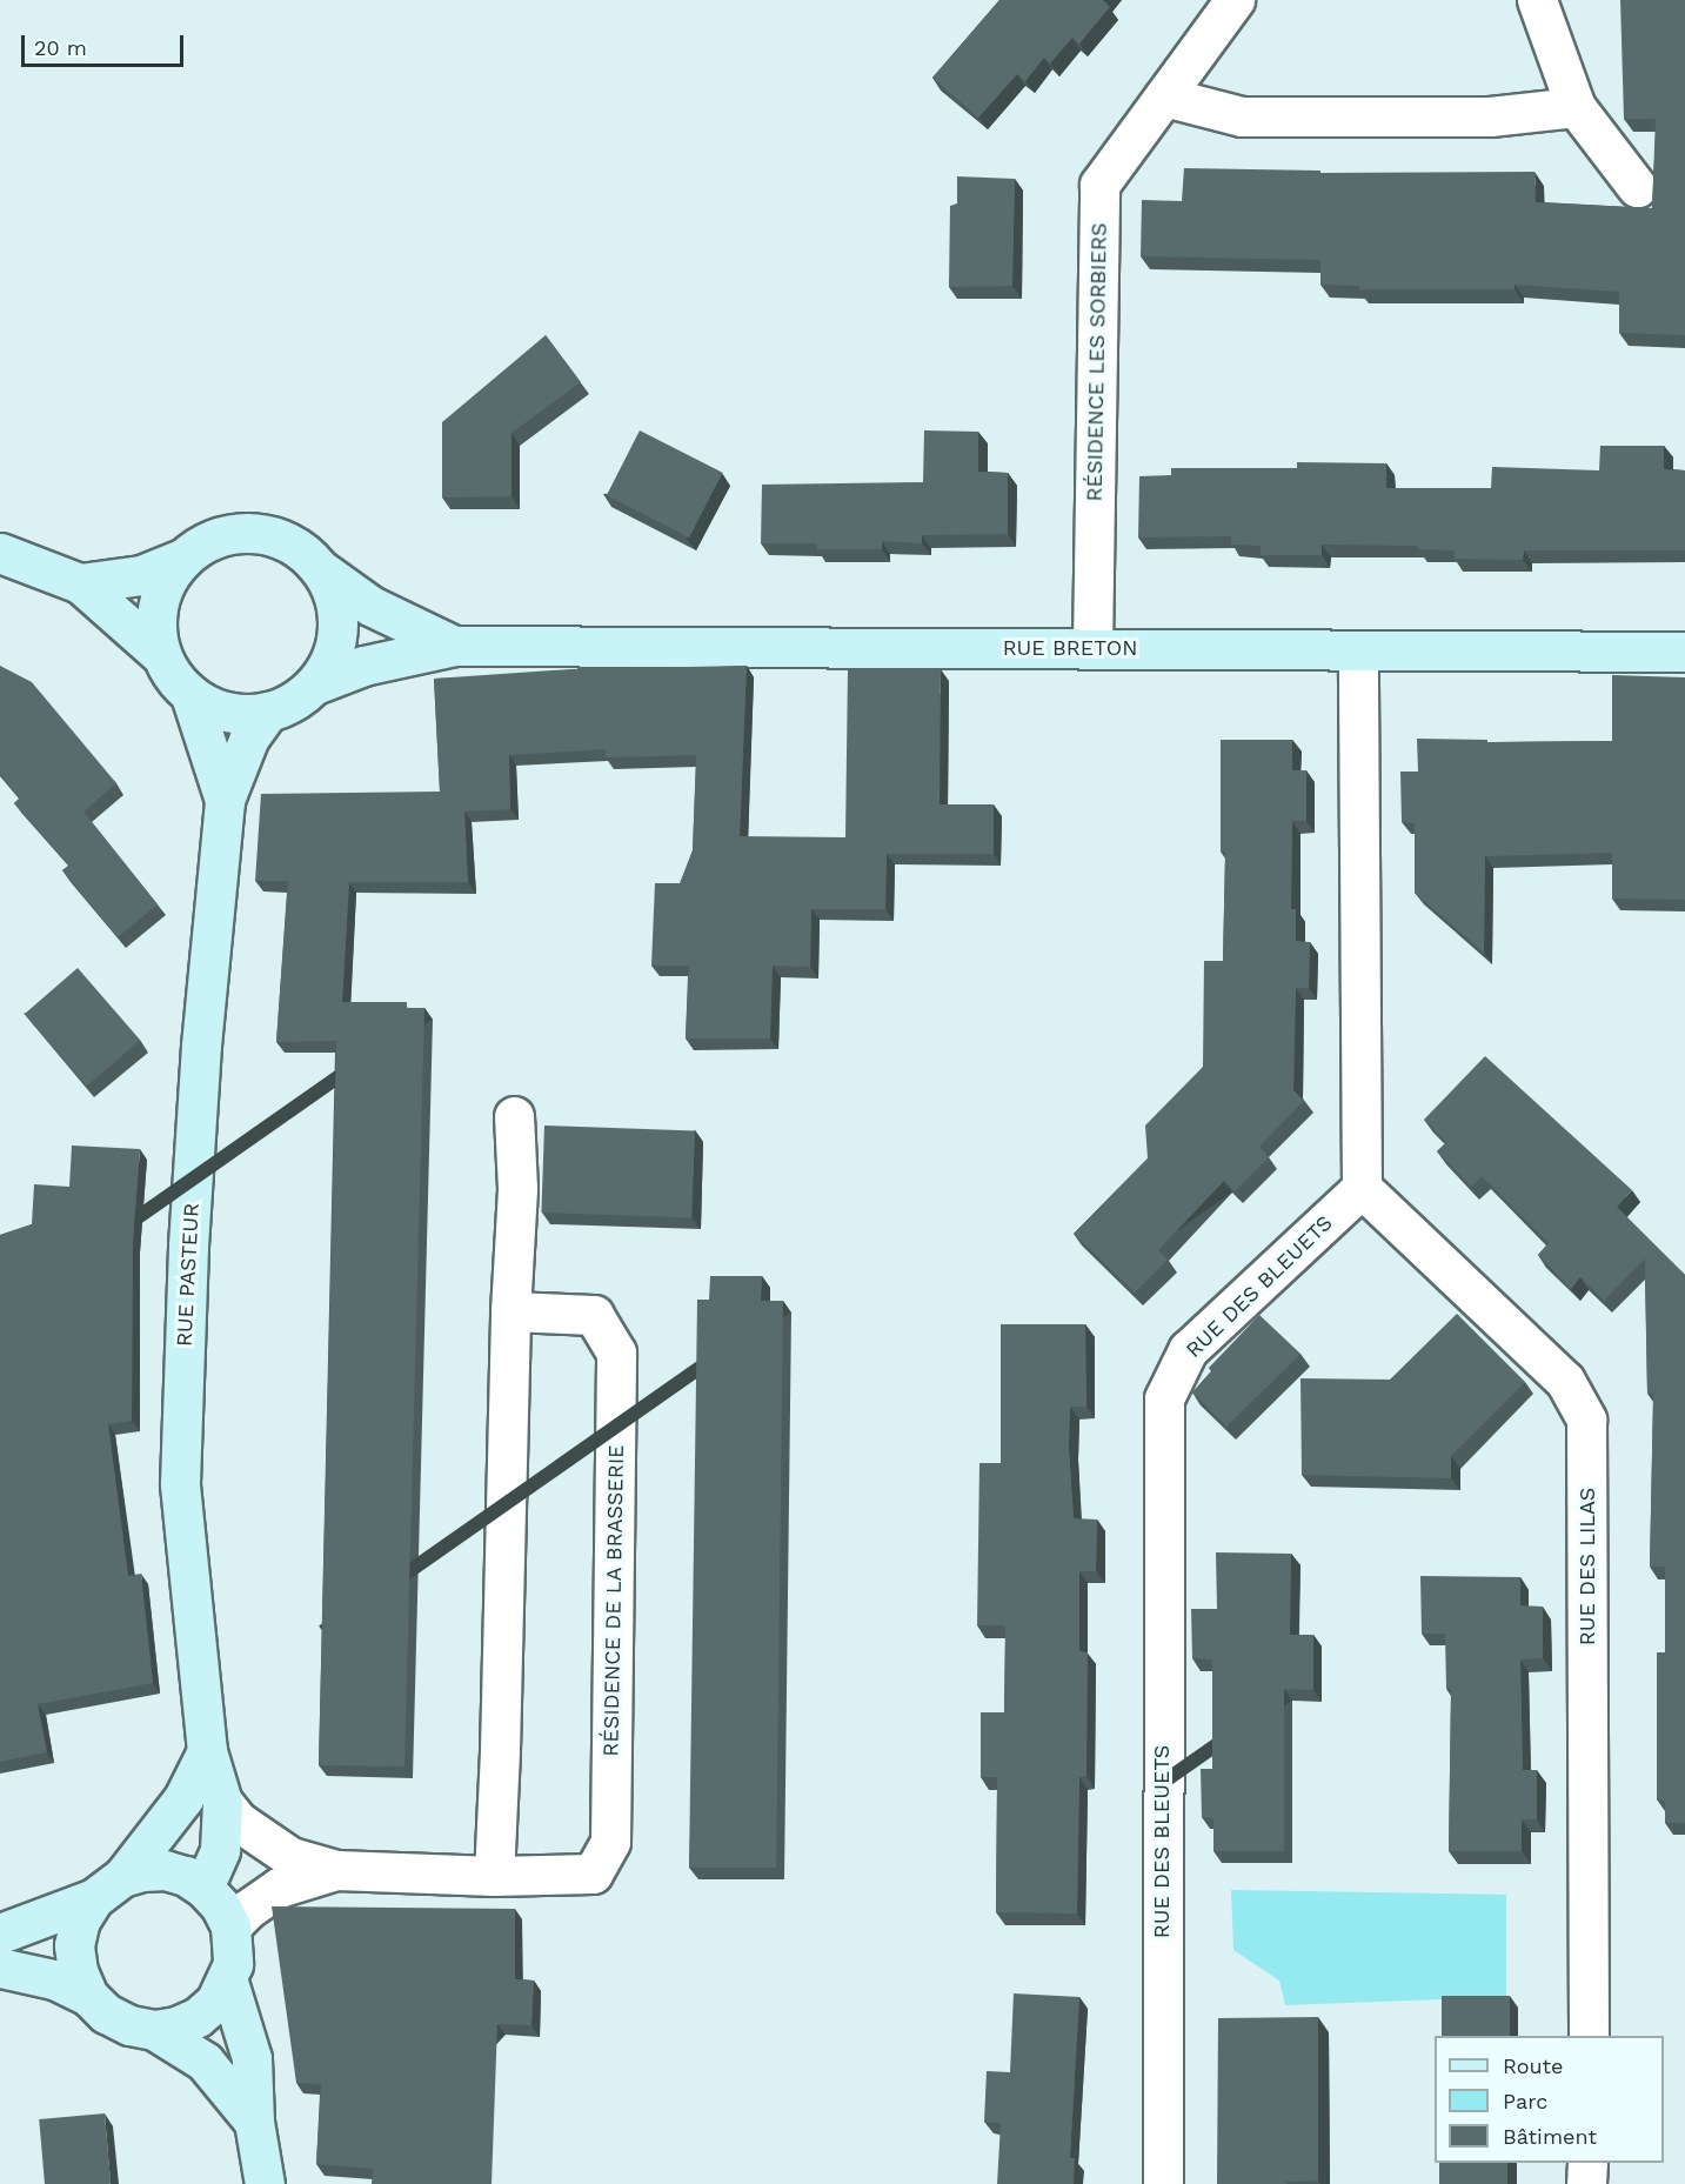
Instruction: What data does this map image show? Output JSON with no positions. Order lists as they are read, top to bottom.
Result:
{
  "streets": {
    "main road": ["RUE BRETON", "RUE PASTEUR"],
    "street": [
      "RÉSIDENCE LES SORBIERS",
      "RUE DES BLEUETS",
      "RUE DES LILAS",
      "RÉSIDENCE DE LA BRASSERIE"
    ]
  },
  "crossings": [
    ["RÉSIDENCE LES SORBIERS", "RUE BRETON"],
    ["RUE BRETON", "RUE PASTEUR"],
    ["RUE PASTEUR", "RÉSIDENCE DE LA BRASSERIE"],
    ["RUE DES BLEUETS", "RUE DES LILAS"]
  ],
  "legend": ["Route", "Parc", "Bâtiment"],
  "scale_bar": "20 m"
}
